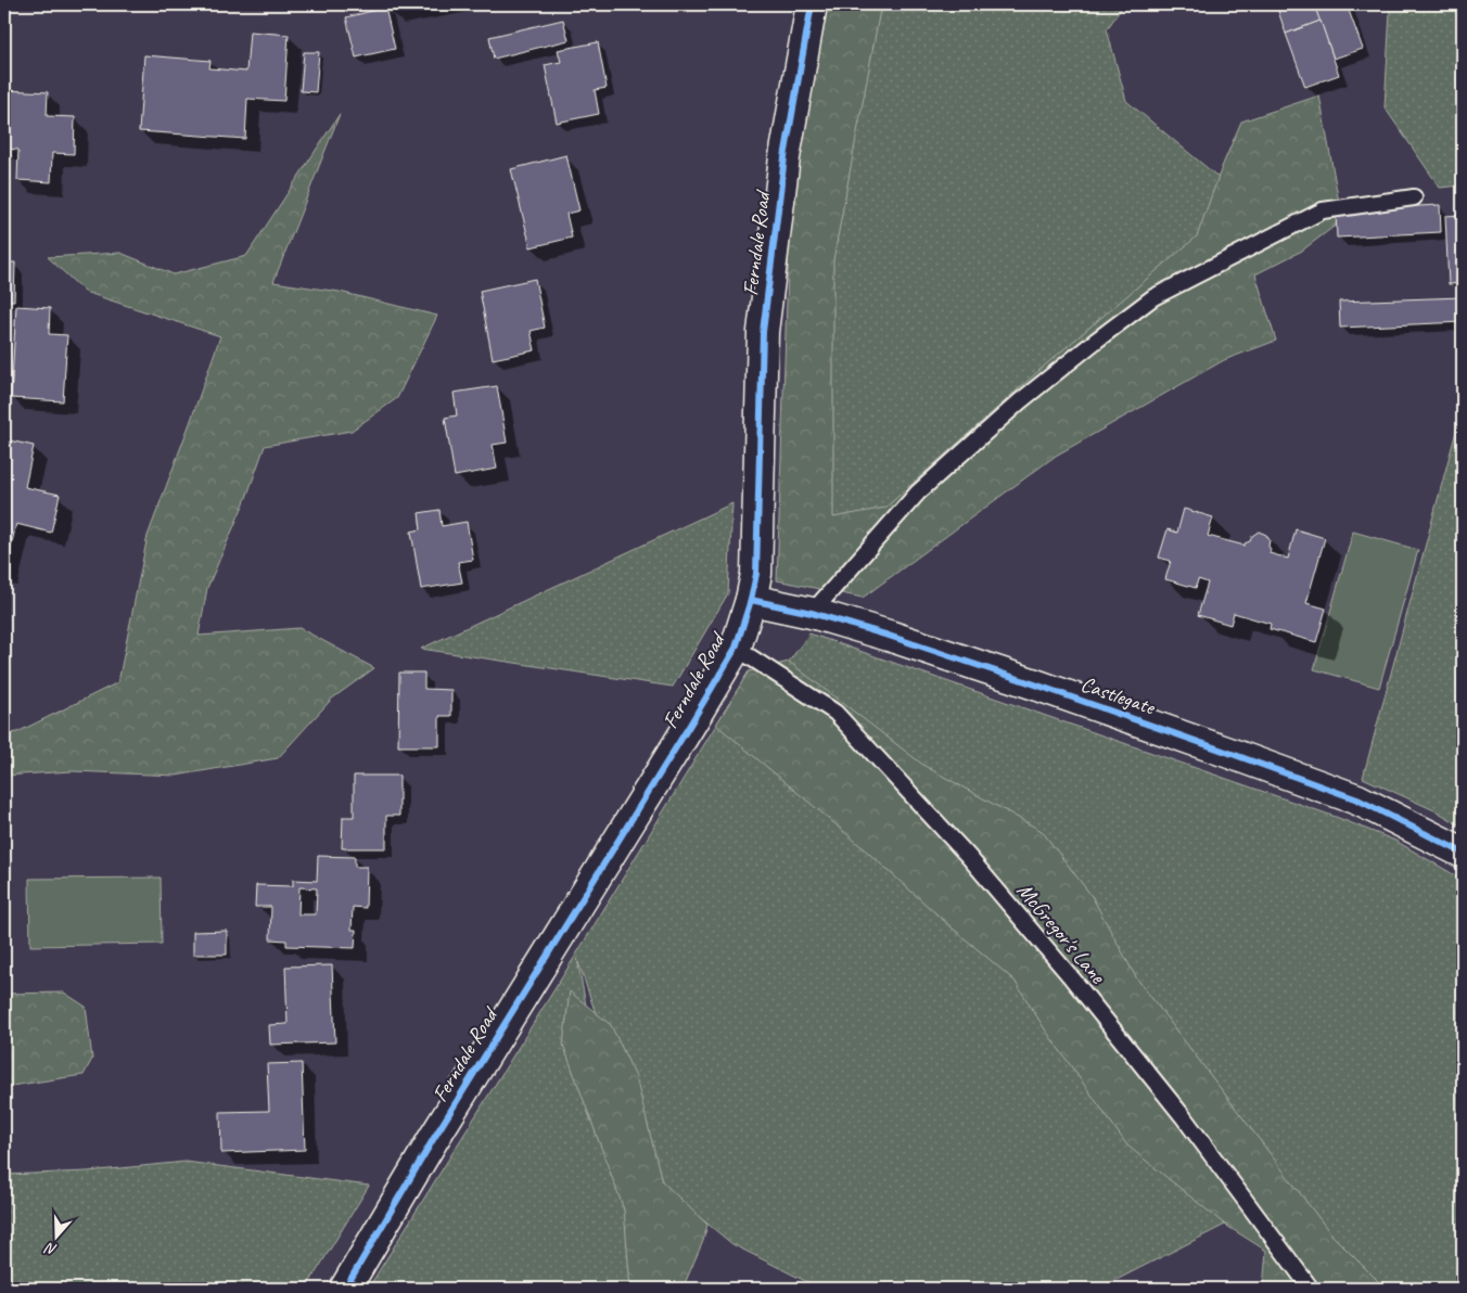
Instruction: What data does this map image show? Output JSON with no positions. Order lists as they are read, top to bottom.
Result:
{
  "streets": {
    "street": ["Ferndale Road", "Castlegate"],
    "lane": ["McGregor's Lane"]
  },
  "crossings": [
    ["Ferndale Road", "Castlegate"],
    ["Ferndale Road", "McGregor's Lane"]
  ],
  "north": "bottom"
}
